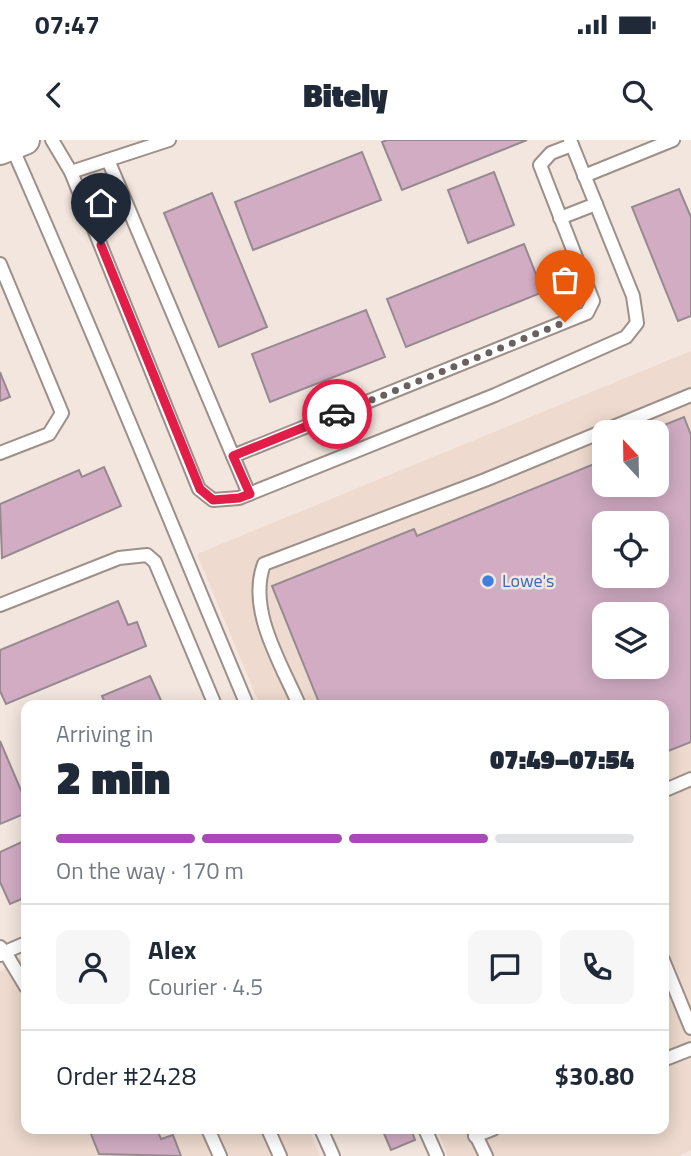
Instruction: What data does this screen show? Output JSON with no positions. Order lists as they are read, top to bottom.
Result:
{
  "places": ["Lowe's"],
  "north": "top",
  "page": {
    "status": "07:47",
    "header": "Bitely",
    "heading": ["2 min", "Arriving in", "07:49–07:54"],
    "panel": [
      "Alex",
      "Courier · 4.5",
      "Order #2428",
      "$30.80"
    ],
    "bar": "On the way · 170 m"
  }
}
